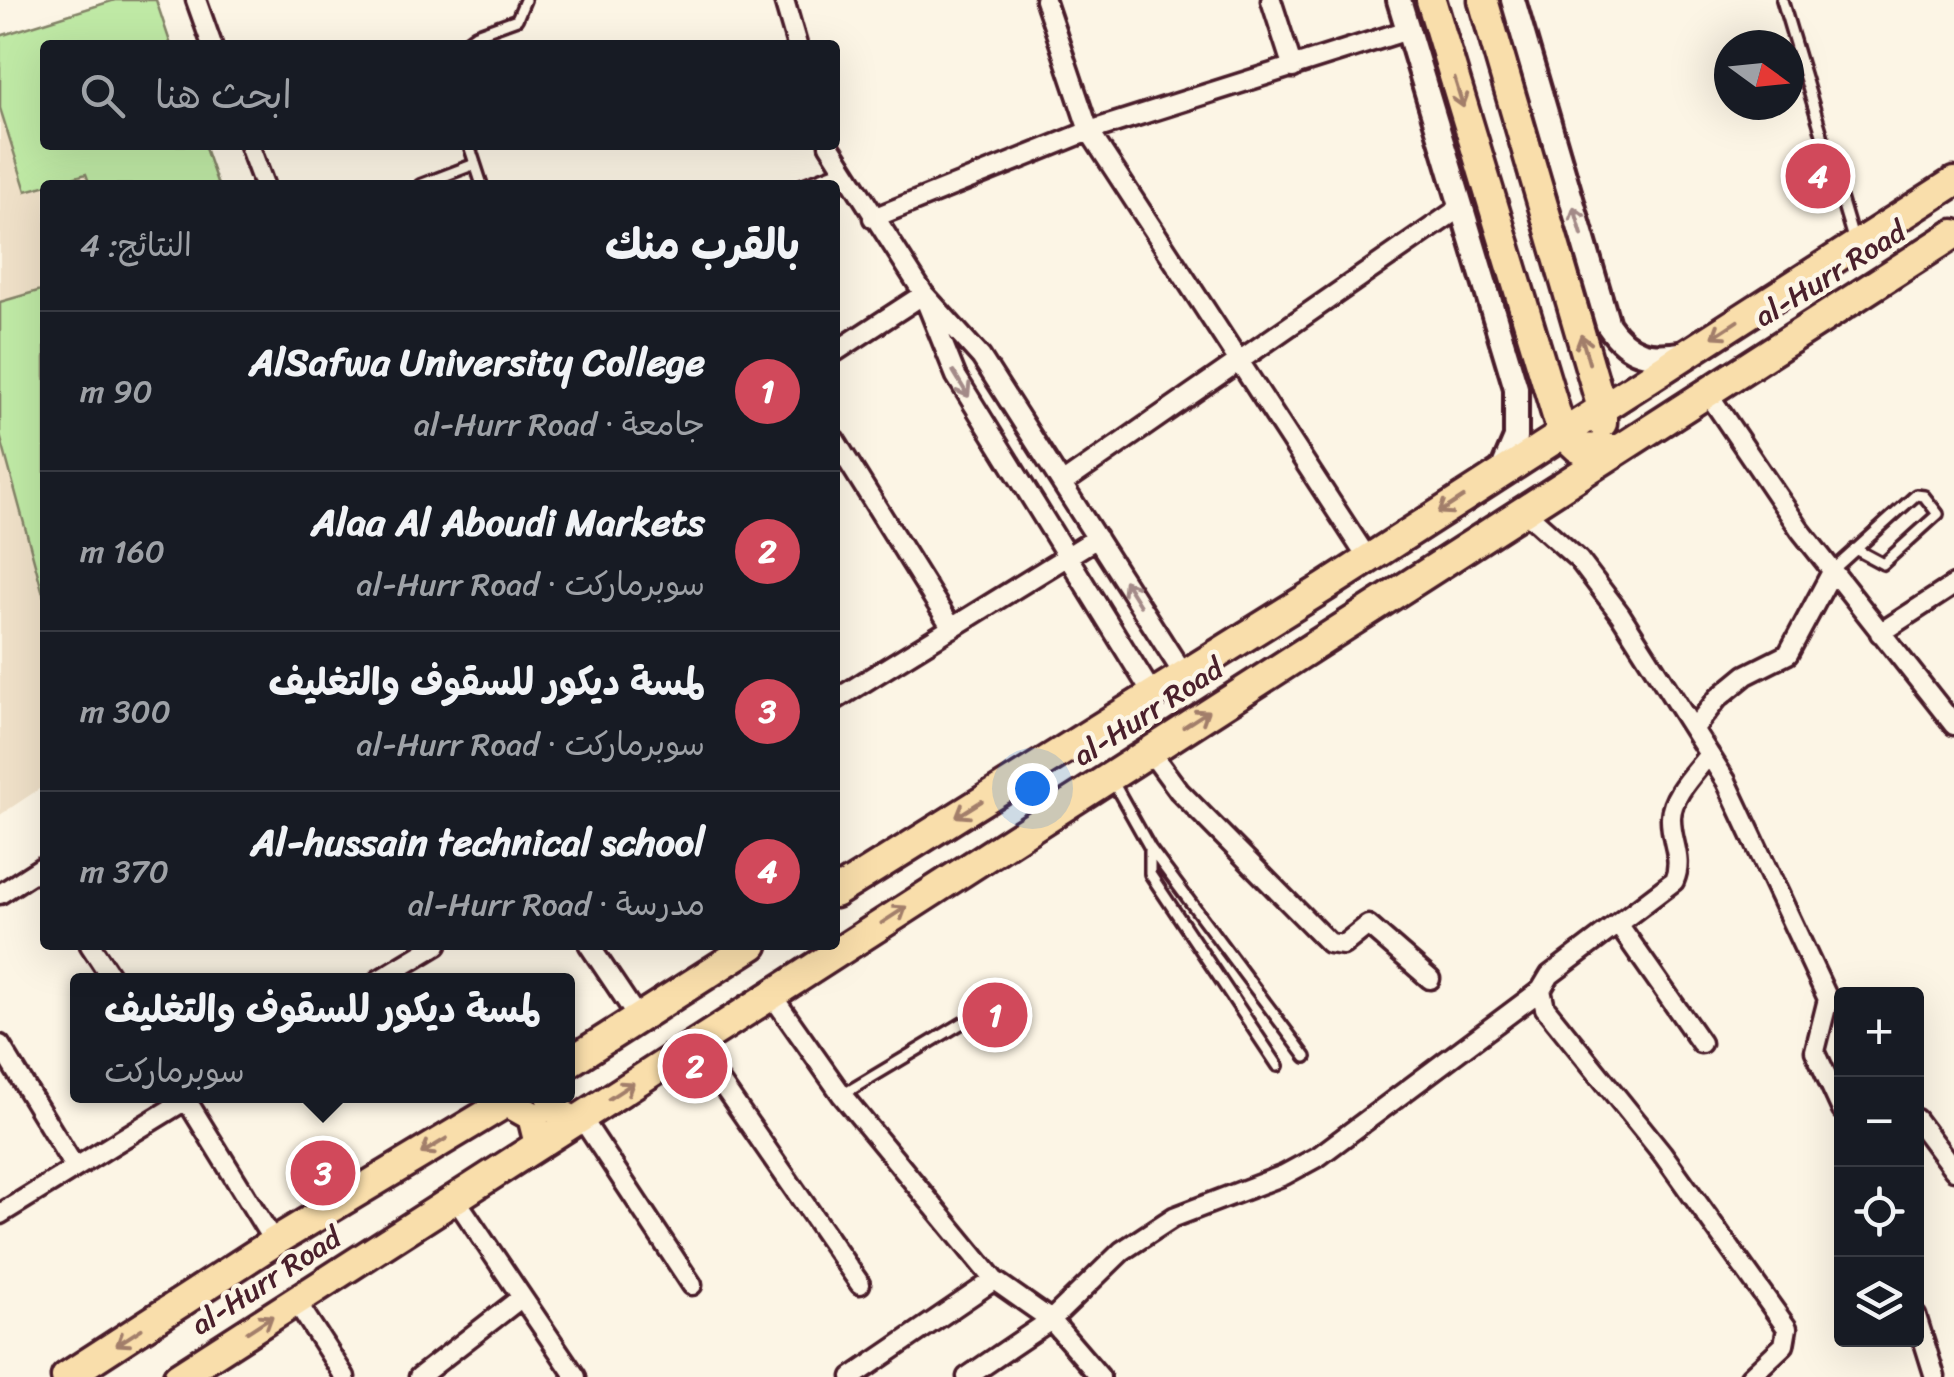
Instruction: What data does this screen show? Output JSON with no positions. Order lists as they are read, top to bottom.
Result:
{
  "streets": {
    "main road": ["al-Hurr Road"]
  },
  "north": "right",
  "page": {
    "search": "ابحث هنا",
    "pins": [
      "4",
      "1",
      "2",
      "3"
    ],
    "heading": ["بالقرب منك", "النتائج: 4"],
    "list": [
      {
        "mark": "1",
        "name": "AlSafwa University College",
        "note": "جامعة · al-Hurr Road",
        "value": "90 m"
      },
      {
        "mark": "2",
        "name": "Alaa Al Aboudi Markets",
        "note": "سوبرماركت · al-Hurr Road",
        "value": "160 m"
      },
      {
        "mark": "3",
        "name": "لمسة ديكور للسقوف والتغليف",
        "note": "سوبرماركت · al-Hurr Road",
        "value": "300 m"
      },
      {
        "mark": "4",
        "name": "Al-hussain technical school",
        "note": "مدرسة · al-Hurr Road",
        "value": "370 m"
      }
    ],
    "popup": ["لمسة ديكور للسقوف والتغليف", "سوبرماركت"],
    "map_buttons": ["+", "−"]
  }
}
